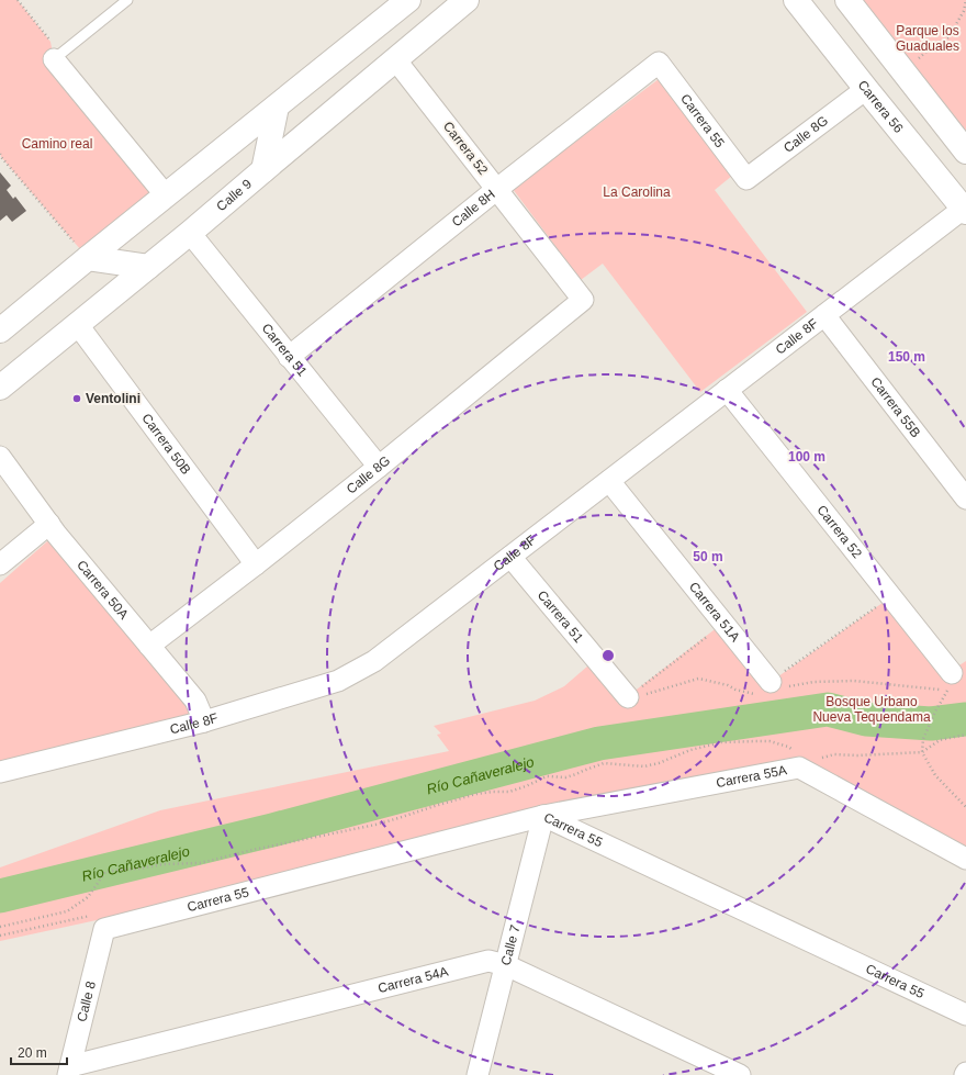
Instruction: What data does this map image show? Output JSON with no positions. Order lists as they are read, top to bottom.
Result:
{
  "streets": {
    "main road": ["Carrera 56", "Calle 9"],
    "street": [
      "Carrera 55",
      "Calle 8G",
      "Carrera 52",
      "Calle 8H",
      "Calle 8F",
      "Carrera 51",
      "Carrera 55B",
      "Carrera 50B",
      "Carrera 50A",
      "Carrera 51A",
      "Carrera 55A",
      "Calle 7",
      "Carrera 54A",
      "Calle 8"
    ]
  },
  "crossings": [
    ["Carrera 56", "Calle 8G"],
    ["Carrera 56", "Calle 8F"],
    ["Carrera 55", "Calle 8G"],
    ["Carrera 55", "Calle 8H"],
    ["Carrera 55", "Carrera 55A"],
    ["Carrera 55", "Calle 7"],
    ["Carrera 55", "Calle 8"],
    ["Calle 8G", "Carrera 52"],
    ["Calle 8G", "Carrera 51"],
    ["Calle 8G", "Carrera 50B"],
    ["Calle 8G", "Carrera 50A"],
    ["Carrera 52", "Calle 9"],
    ["Carrera 52", "Calle 8H"],
    ["Carrera 52", "Calle 8F"],
    ["Calle 9", "Carrera 51"],
    ["Calle 9", "Carrera 50B"],
    ["Calle 8H", "Carrera 51"],
    ["Calle 8F", "Carrera 51"],
    ["Calle 8F", "Carrera 55B"],
    ["Calle 8F", "Carrera 50A"],
    ["Calle 8F", "Carrera 51A"],
    ["Carrera 55A", "Calle 7"],
    ["Calle 7", "Carrera 54A"],
    ["Carrera 54A", "Calle 8"]
  ],
  "water": ["Río Cañaveralejo"],
  "parks": [
    "Parque los Guaduales",
    "Camino real",
    "La Carolina",
    "Bosque Urbano Nueva Tequendama"
  ],
  "places": ["Ventolini"],
  "scale_bar": "20 m",
  "rings": ["150 m", "100 m", "50 m"]
}
